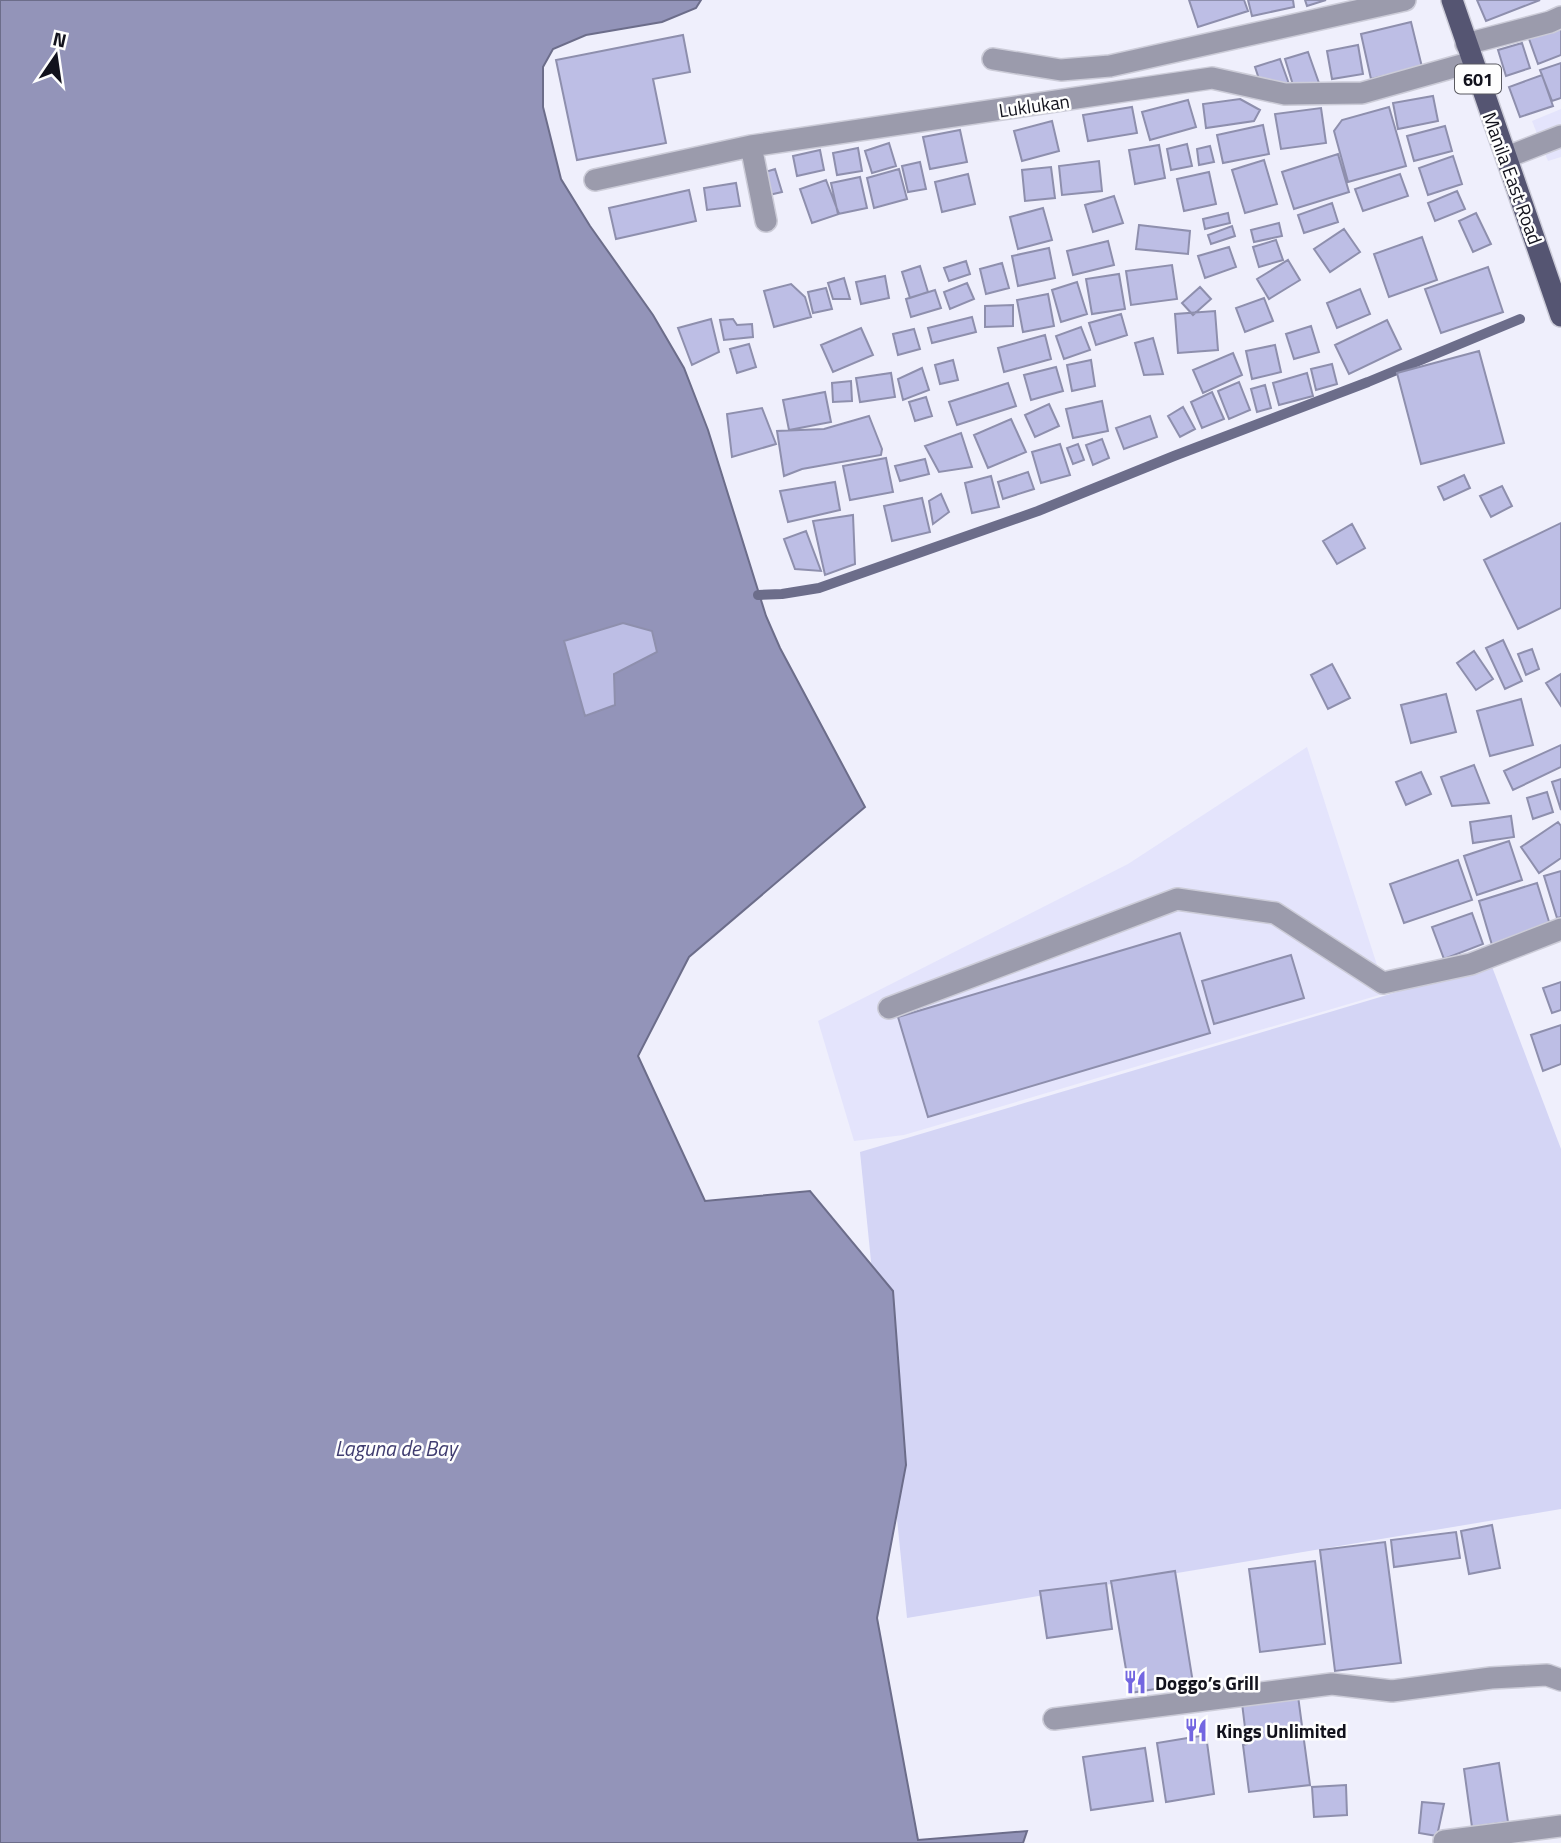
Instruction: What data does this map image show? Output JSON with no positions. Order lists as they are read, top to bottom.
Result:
{
  "streets": {
    "main road": ["601", "Manila East Road"],
    "street": ["Luklukan"]
  },
  "crossings": [
    ["Luklukan", "Manila East Road"]
  ],
  "water": ["Laguna de Bay"],
  "places": {
    "restaurant": ["Doggo’s Grill", "Kings Unlimited"]
  },
  "north": "top"
}
